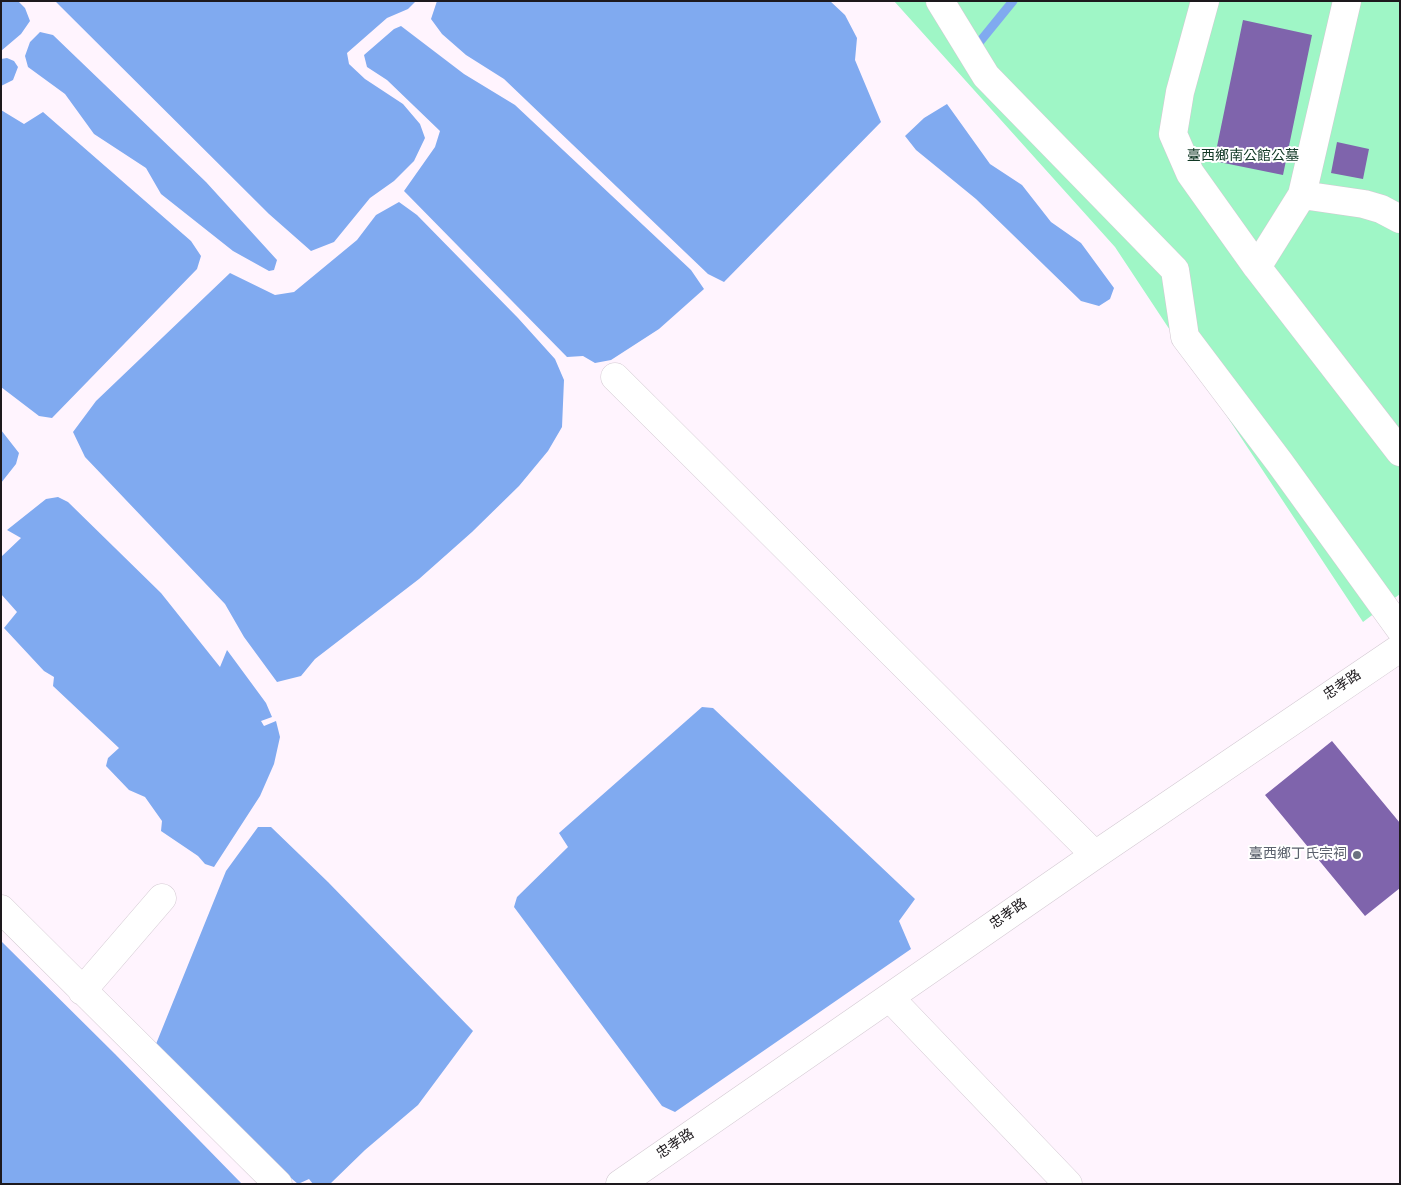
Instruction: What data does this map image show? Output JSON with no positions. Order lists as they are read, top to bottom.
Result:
{
  "streets": {
    "street": ["忠孝路"]
  },
  "parks": ["臺西鄉南公館公墓"],
  "places": ["臺西鄉丁氏宗祠"]
}
